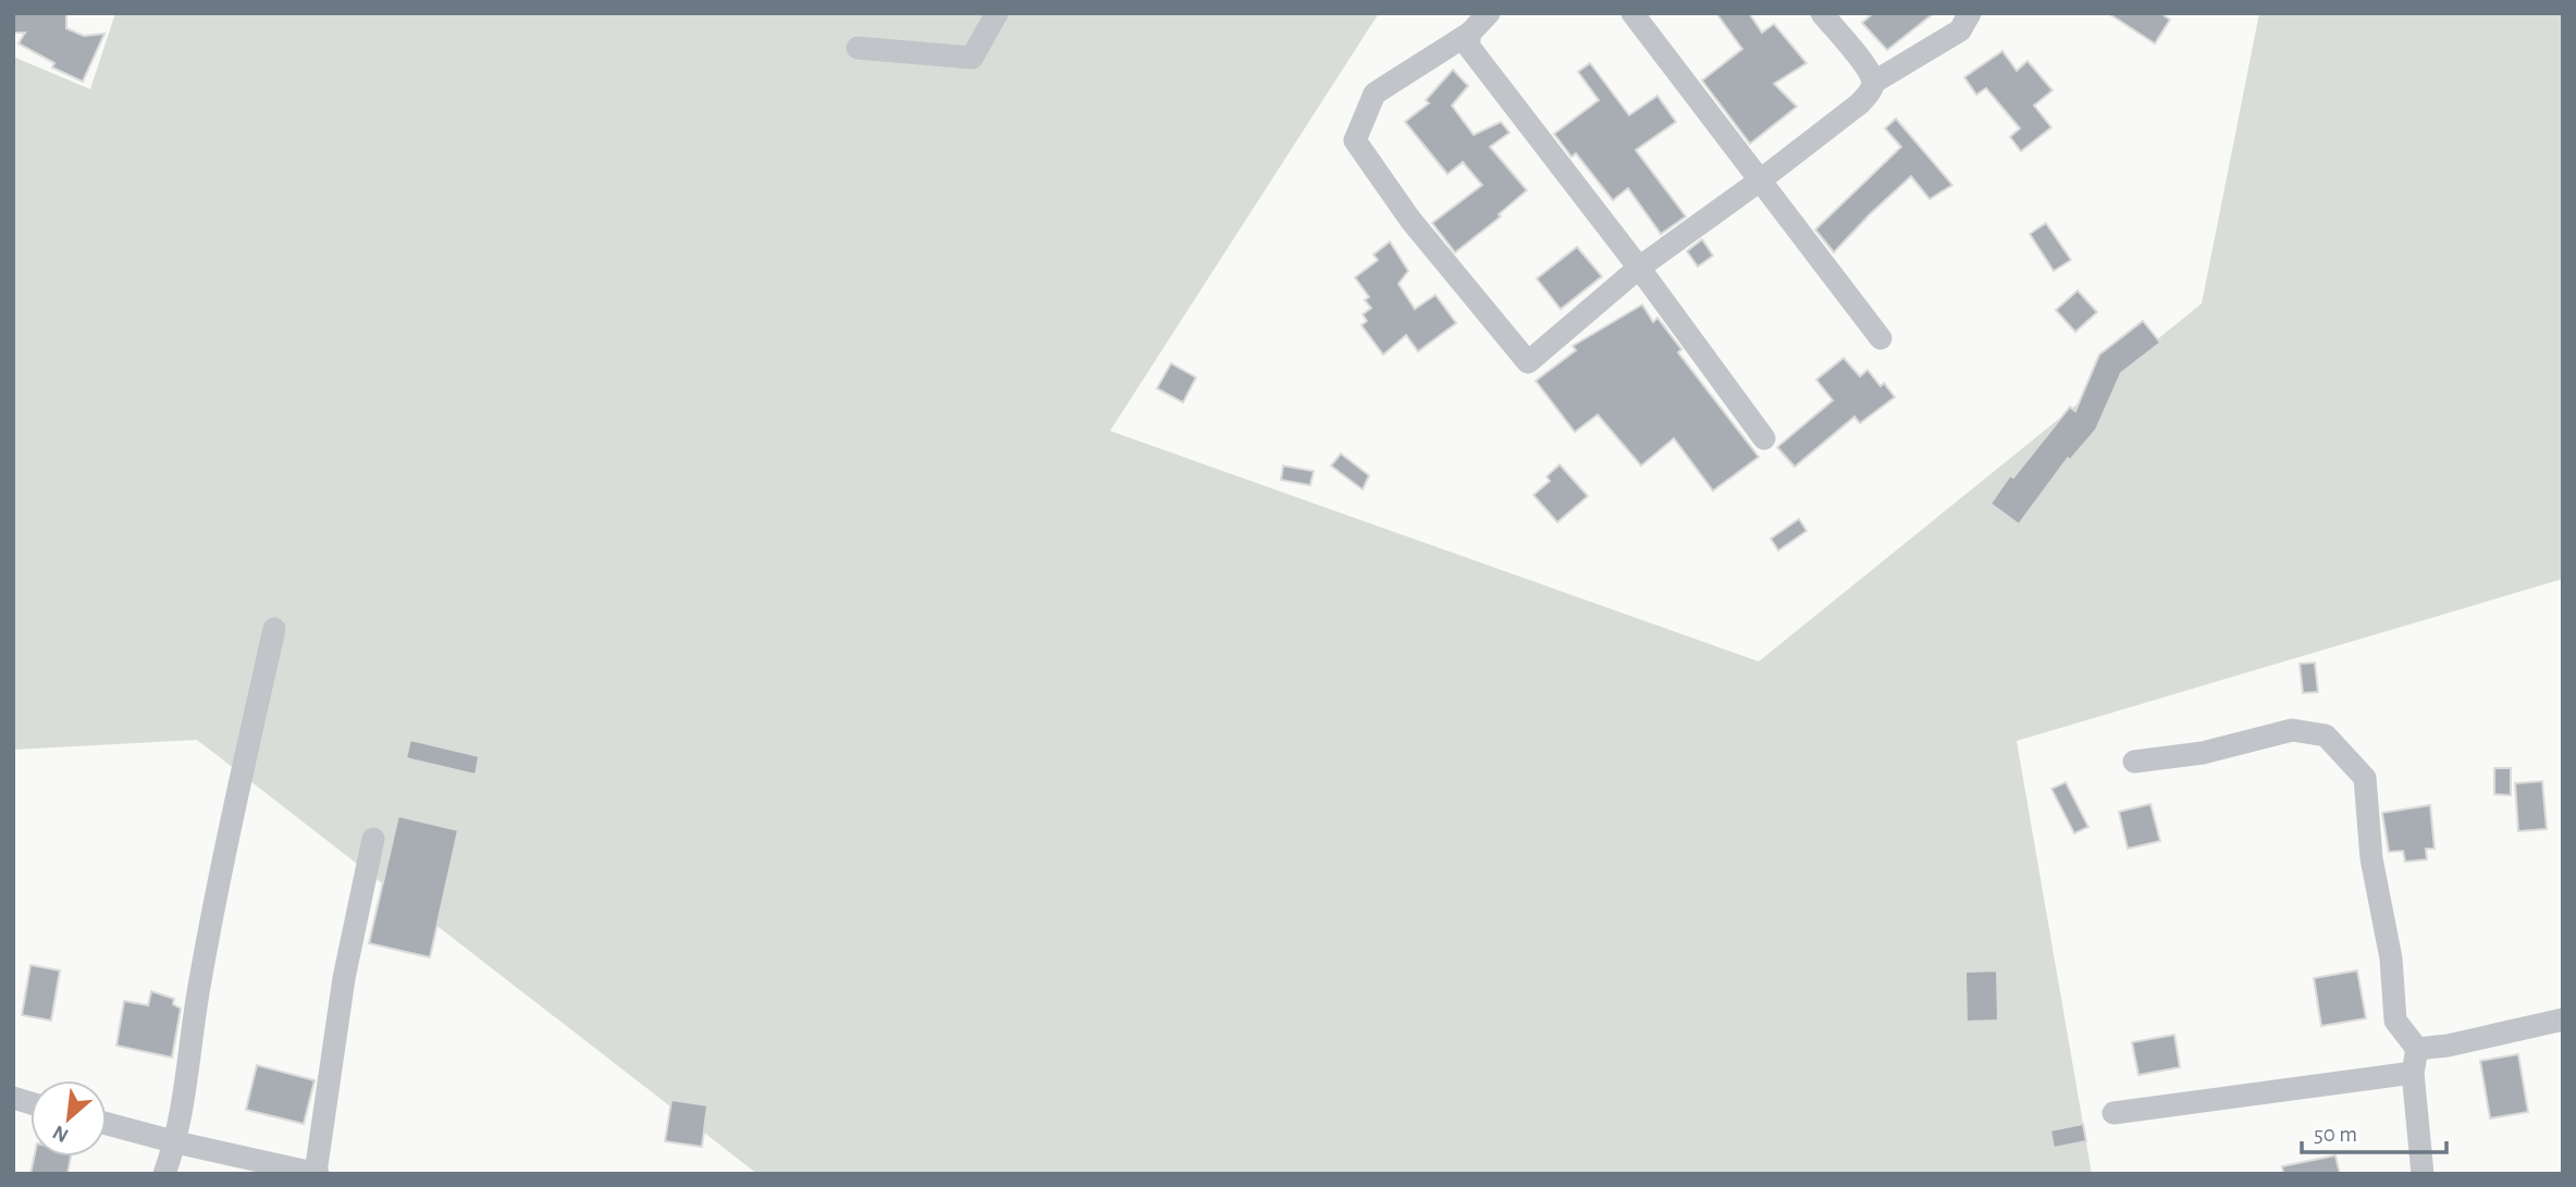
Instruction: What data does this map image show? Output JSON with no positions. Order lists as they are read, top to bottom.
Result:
{
  "scale_bar": "50 m",
  "north": "bottom left"
}
